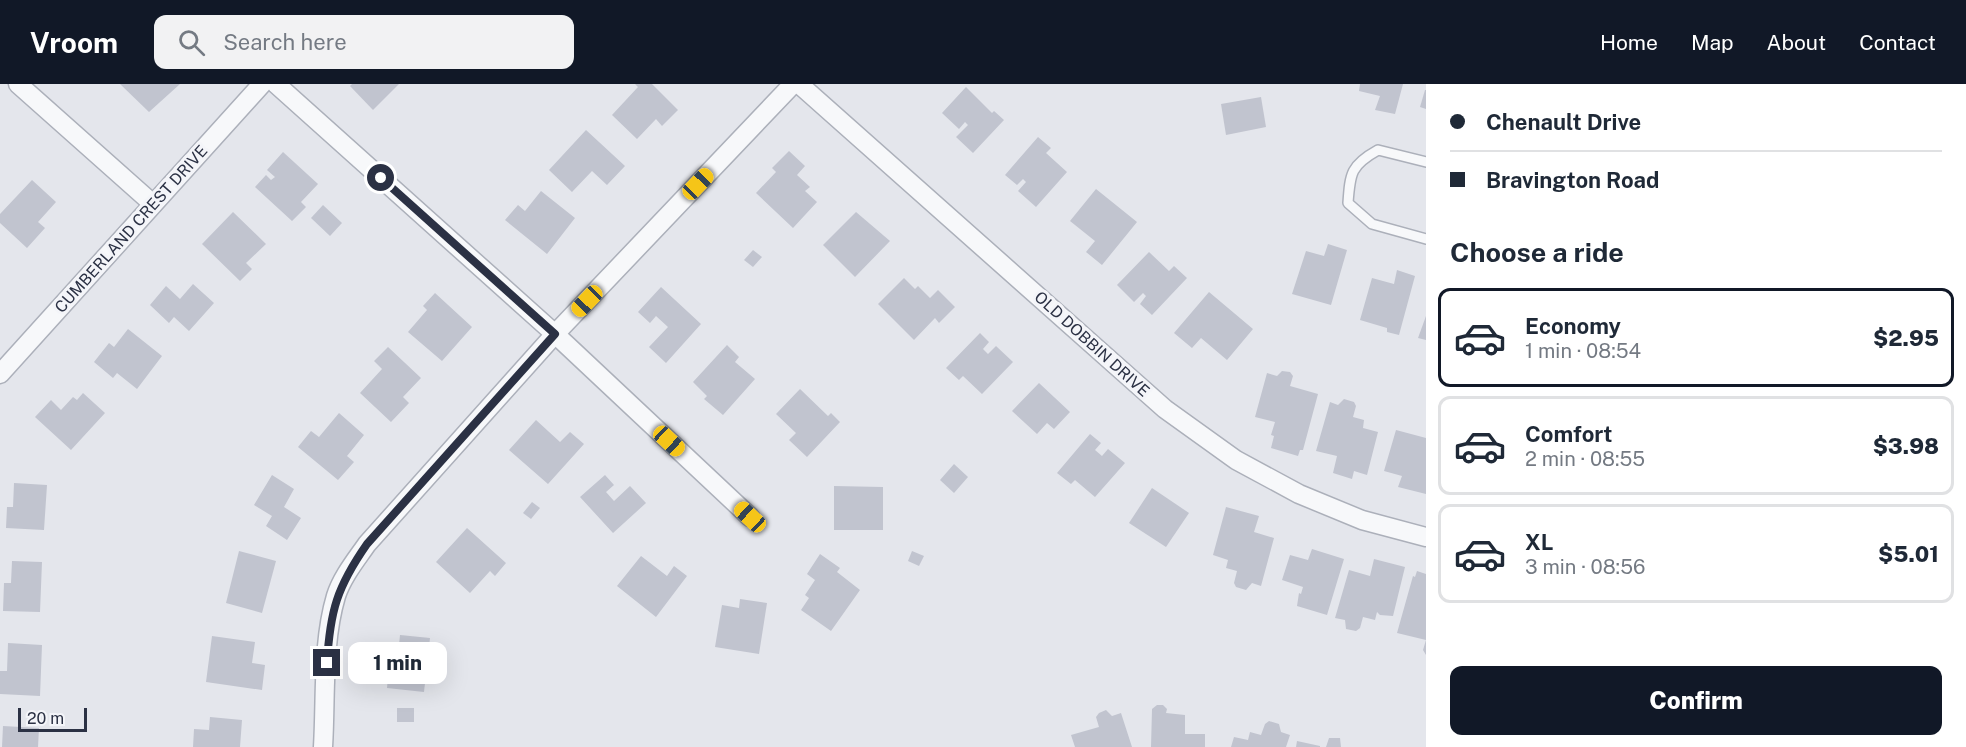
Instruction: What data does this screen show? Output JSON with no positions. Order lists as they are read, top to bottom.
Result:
{
  "streets": {
    "street": ["CUMBERLAND CREST DRIVE", "OLD DOBBIN DRIVE"]
  },
  "scale_bar": "20 m",
  "page": {
    "header": "Vroom",
    "search": "Search here",
    "nav": [
      "Home",
      "Map",
      "About",
      "Contact"
    ],
    "banner": ["Chenault Drive", "Bravington Road"],
    "heading": "Choose a ride",
    "list": [
      {
        "name": "Economy",
        "note": "1 min · 08:54",
        "value": "$2.95"
      },
      {
        "name": "Comfort",
        "note": "2 min · 08:55",
        "value": "$3.98"
      },
      {
        "name": "XL",
        "note": "3 min · 08:56",
        "value": "$5.01"
      }
    ],
    "bubble": "1 min",
    "buttons": "Confirm",
    "scale": "20 m"
  }
}
